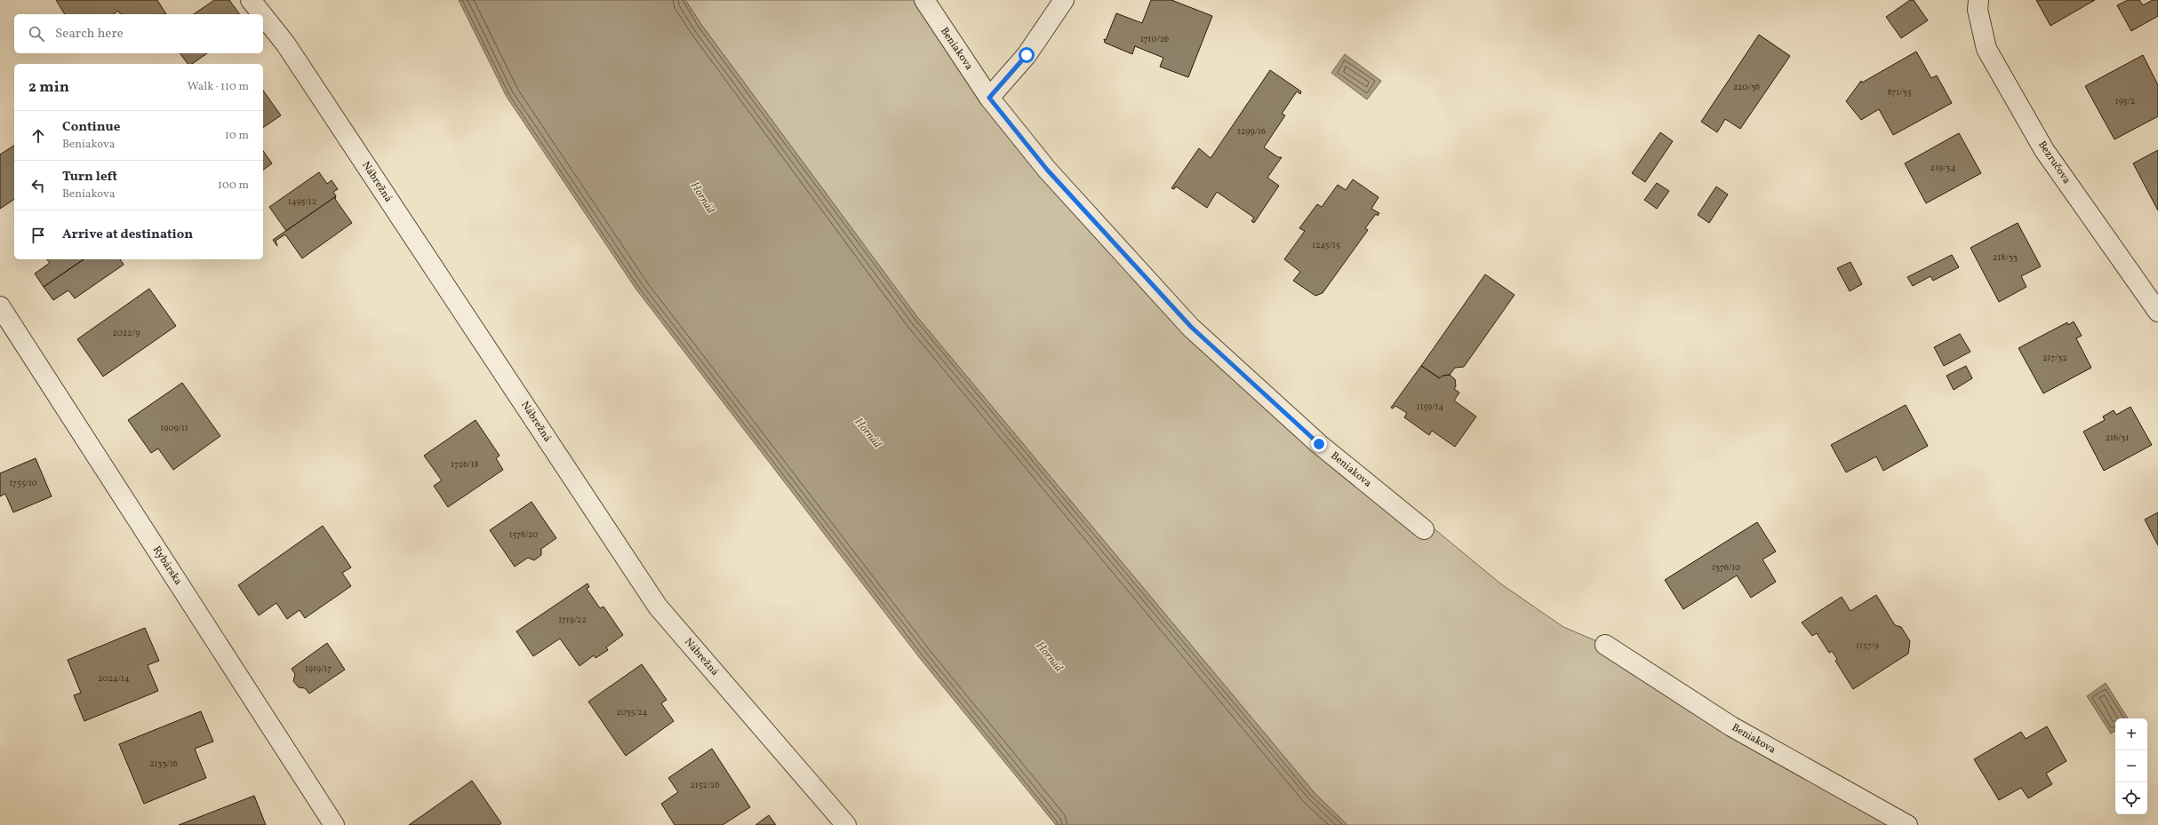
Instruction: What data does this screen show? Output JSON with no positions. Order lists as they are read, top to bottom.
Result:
{
  "streets": {
    "street": [
      "Beniakova",
      "Bezručova",
      "Nábrežná",
      "Rybárska"
    ]
  },
  "water": ["Hornád"],
  "house_numbers": [
    "1710/26",
    "220/36",
    "871/35",
    "195/2",
    "1299/16",
    "219/34",
    "1495/12",
    "1245/15",
    "218/33",
    "2022/9",
    "217/32",
    "1159/14",
    "1909/11",
    "216/31",
    "1726/18",
    "1755/10",
    "1578/20",
    "1376/10",
    "1719/22",
    "1157/9",
    "1919/17",
    "2024/14",
    "2035/24",
    "2133/16",
    "2152/26"
  ],
  "page": {
    "search": "Search here",
    "heading": ["2 min", "Walk · 110 m"],
    "list": [
      ["Continue", "Beniakova", "10 m"],
      ["Turn left", "Beniakova", "100 m"],
      "Arrive at destination"
    ],
    "map_buttons": ["+", "−"]
  }
}
